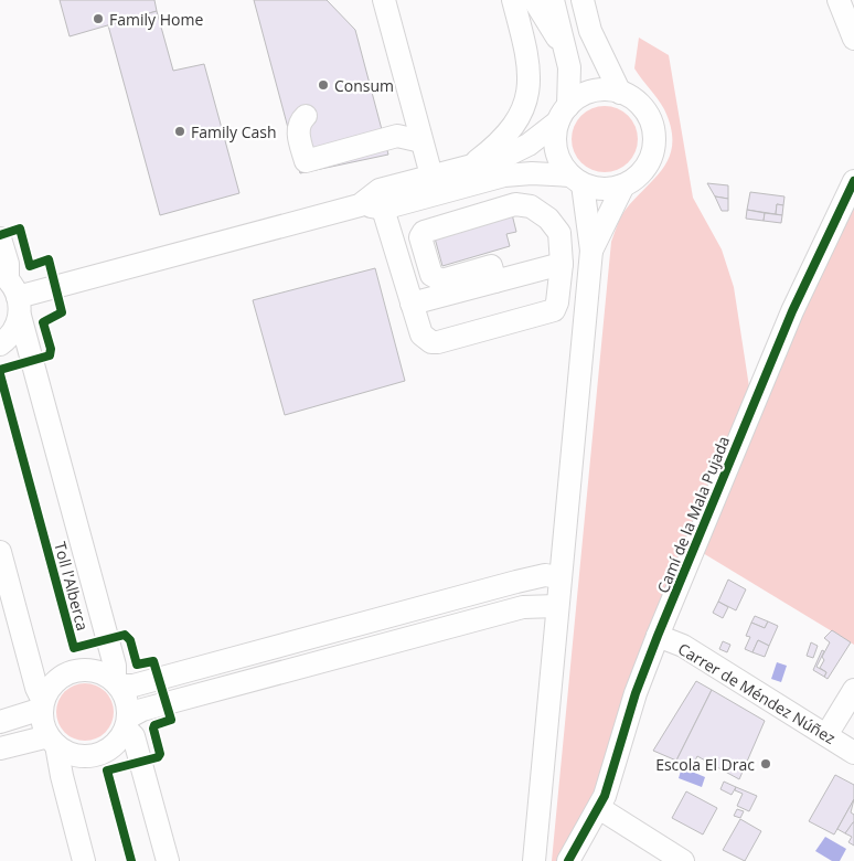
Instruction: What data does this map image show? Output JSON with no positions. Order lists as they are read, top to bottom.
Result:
{
  "streets": {
    "street": ["Camí de la Mala Pujada", "Carrer de Méndez Núñez"],
    "cycle path": ["Toll l'Alberca"]
  },
  "crossings": [
    ["Camí de la Mala Pujada", "Carrer de Méndez Núñez"]
  ],
  "places": [
    "Family Home",
    "Consum",
    "Family Cash",
    "Escola El Drac"
  ]
}
